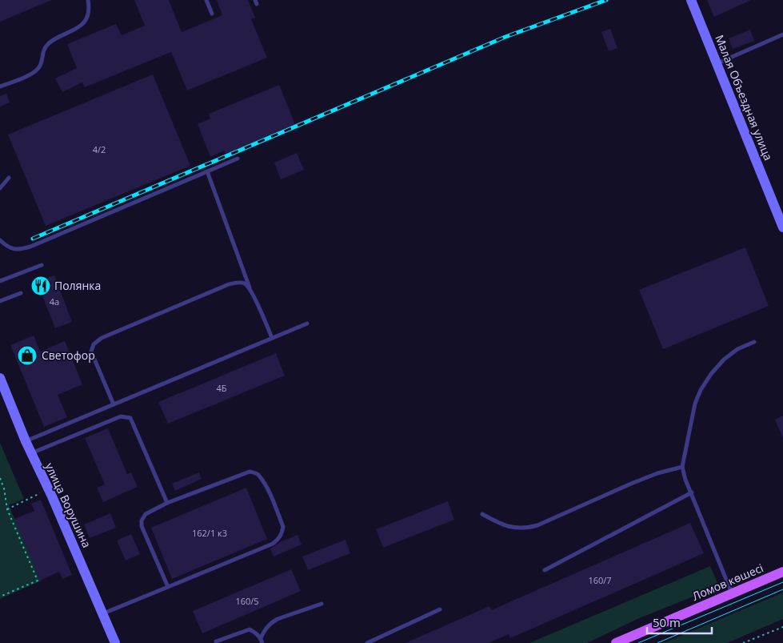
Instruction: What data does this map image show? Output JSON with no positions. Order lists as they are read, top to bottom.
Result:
{
  "streets": {
    "main road": ["Ломов көшесі"],
    "street": ["Малая Объездная улица", "улица Ворушина"]
  },
  "places": {
    "restaurant": ["Полянка"],
    "shop": ["Светофор"]
  },
  "house_numbers": [
    "4/2",
    "4а",
    "4Б",
    "162/1 к3",
    "160/7",
    "160/5"
  ],
  "scale_bar": "50 m"
}
